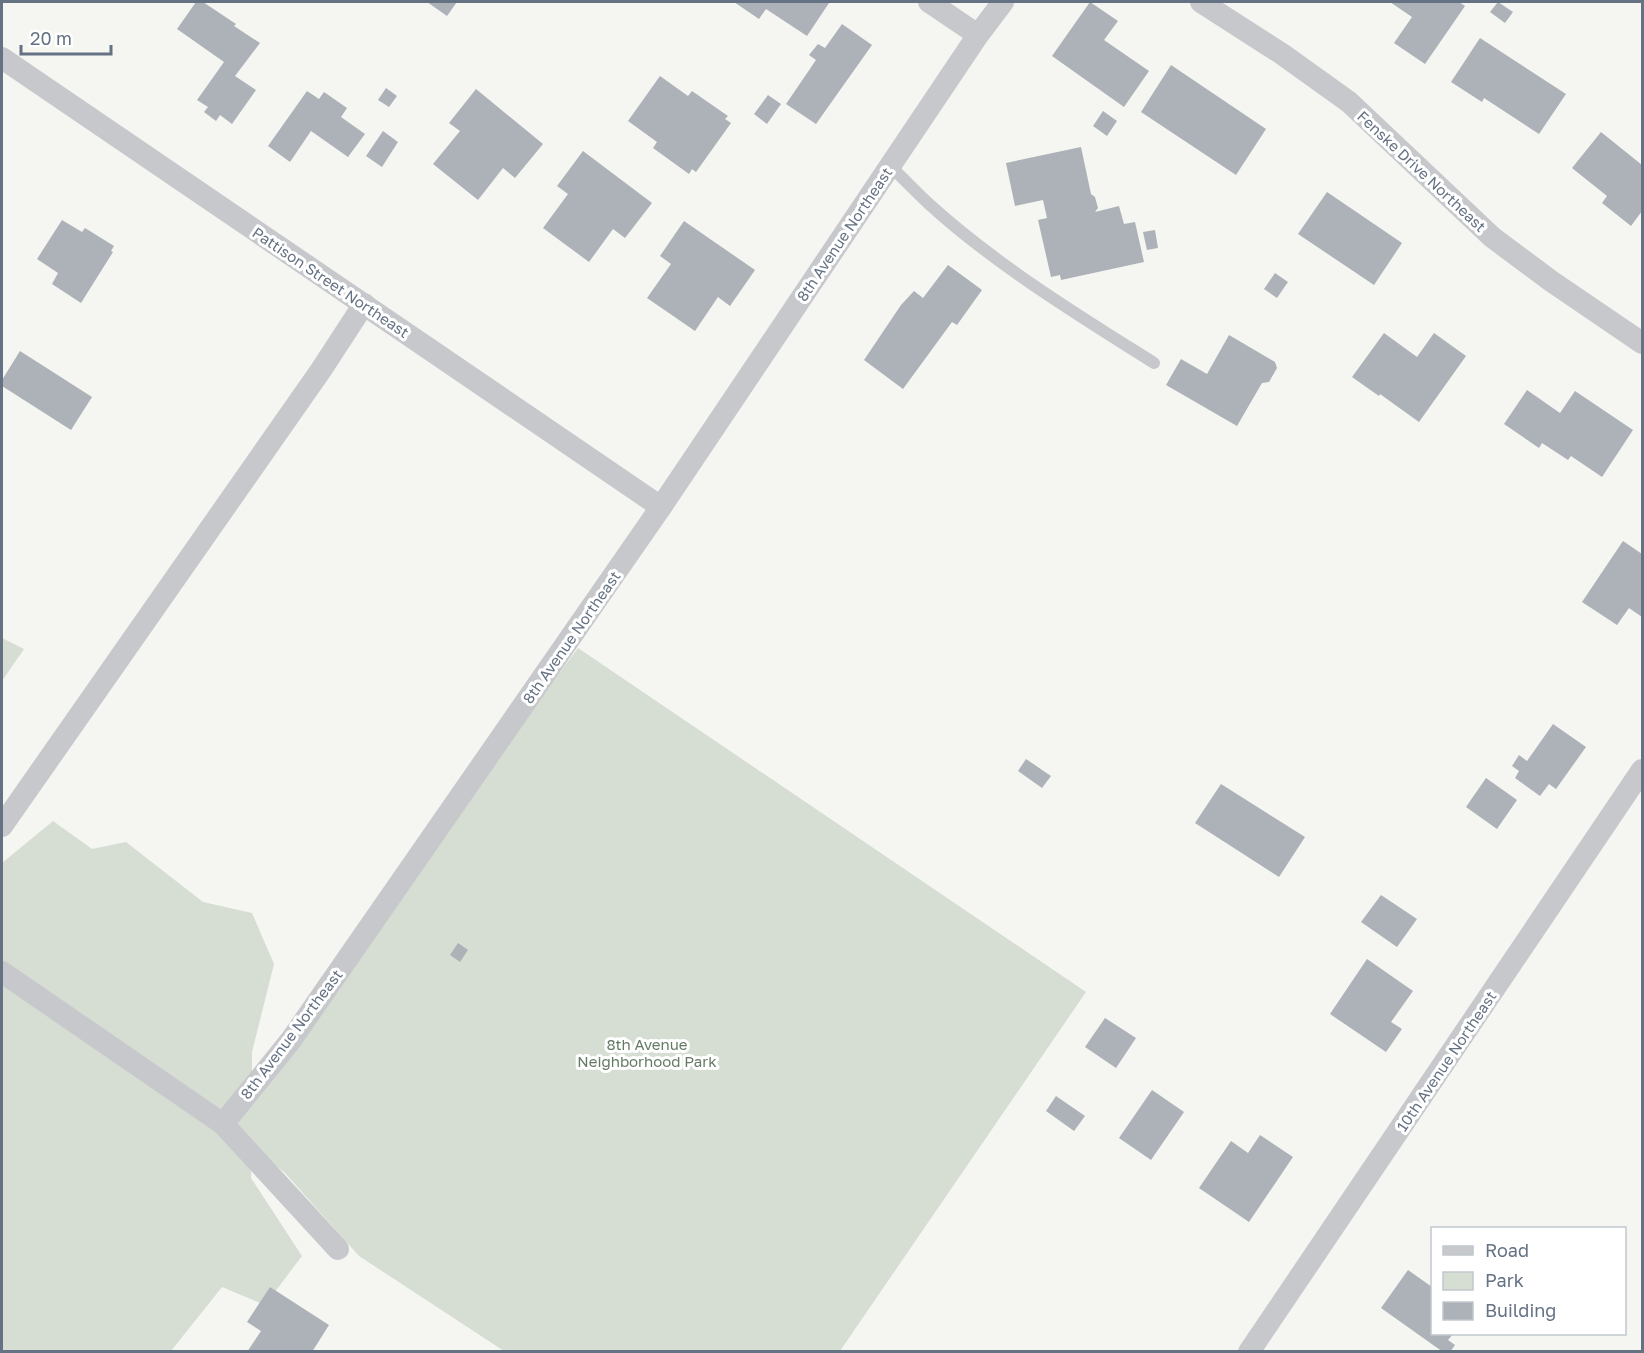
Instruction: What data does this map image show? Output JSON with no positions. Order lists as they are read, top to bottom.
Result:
{
  "streets": {
    "street": [
      "Fenske Drive Northeast",
      "8th Avenue Northeast",
      "Pattison Street Northeast",
      "10th Avenue Northeast"
    ]
  },
  "crossings": [
    ["8th Avenue Northeast", "Pattison Street Northeast"]
  ],
  "parks": ["8th Avenue Neighborhood Park"],
  "legend": ["Road", "Park", "Building"],
  "scale_bar": "20 m"
}
